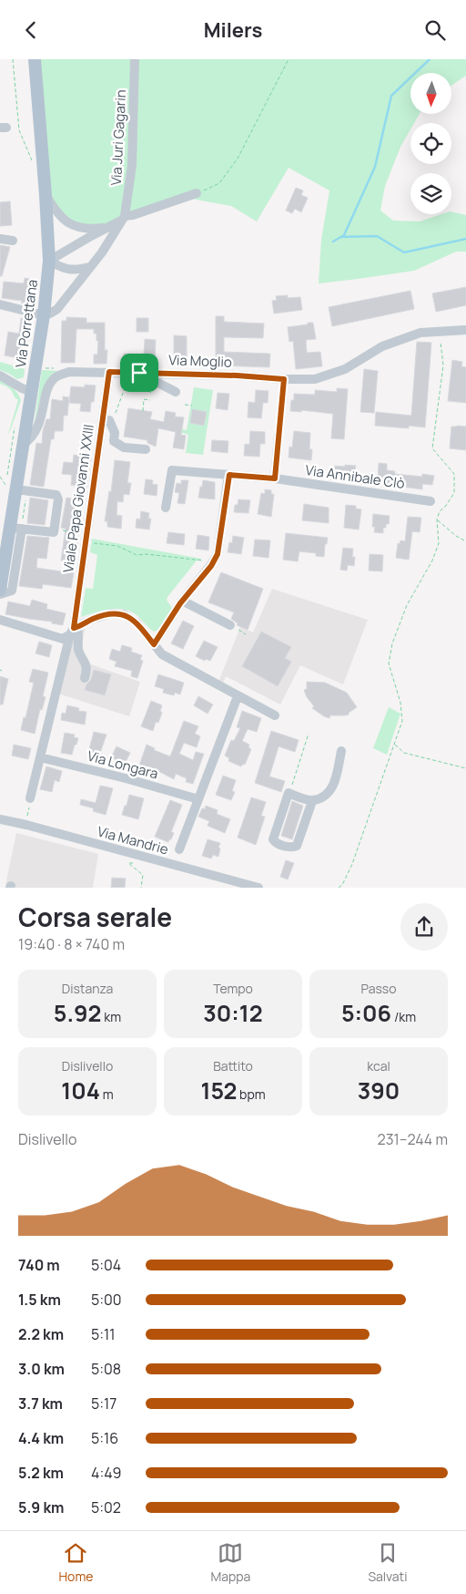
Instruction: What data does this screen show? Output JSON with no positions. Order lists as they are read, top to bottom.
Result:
{
  "streets": {
    "main road": ["Via Porrettana"],
    "street": [
      "Via Juri Gagarin",
      "Via Moglio",
      "Via Annibale Clò",
      "Viale Papa Giovanni XXIII",
      "Via Longara",
      "Via Mandrie"
    ]
  },
  "crossings": [
    ["Via Juri Gagarin", "Via Porrettana"],
    ["Via Moglio", "Viale Papa Giovanni XXIII"]
  ],
  "north": "bottom",
  "page": {
    "header": "Milers",
    "heading": ["Corsa serale", "19:40 · 8 × 740 m"],
    "stats": [
      ["Distanza", "5.92 km"],
      ["Tempo", "30:12"],
      ["Passo", "5:06 /km"],
      ["Dislivello", "104 m"],
      ["Battito", "152 bpm"],
      ["kcal", "390"]
    ],
    "chart": ["Dislivello", "231–244 m"],
    "list": [
      {
        "name": "740 m",
        "note": "5:04"
      },
      {
        "name": "1.5 km",
        "note": "5:00"
      },
      {
        "name": "2.2 km",
        "note": "5:11"
      },
      {
        "name": "3.0 km",
        "note": "5:08"
      },
      {
        "name": "3.7 km",
        "note": "5:17"
      },
      {
        "name": "4.4 km",
        "note": "5:16"
      },
      {
        "name": "5.2 km",
        "note": "4:49"
      },
      {
        "name": "5.9 km",
        "note": "5:02"
      }
    ],
    "tabs": ["Home", "Mappa", "Salvati"]
  }
}
